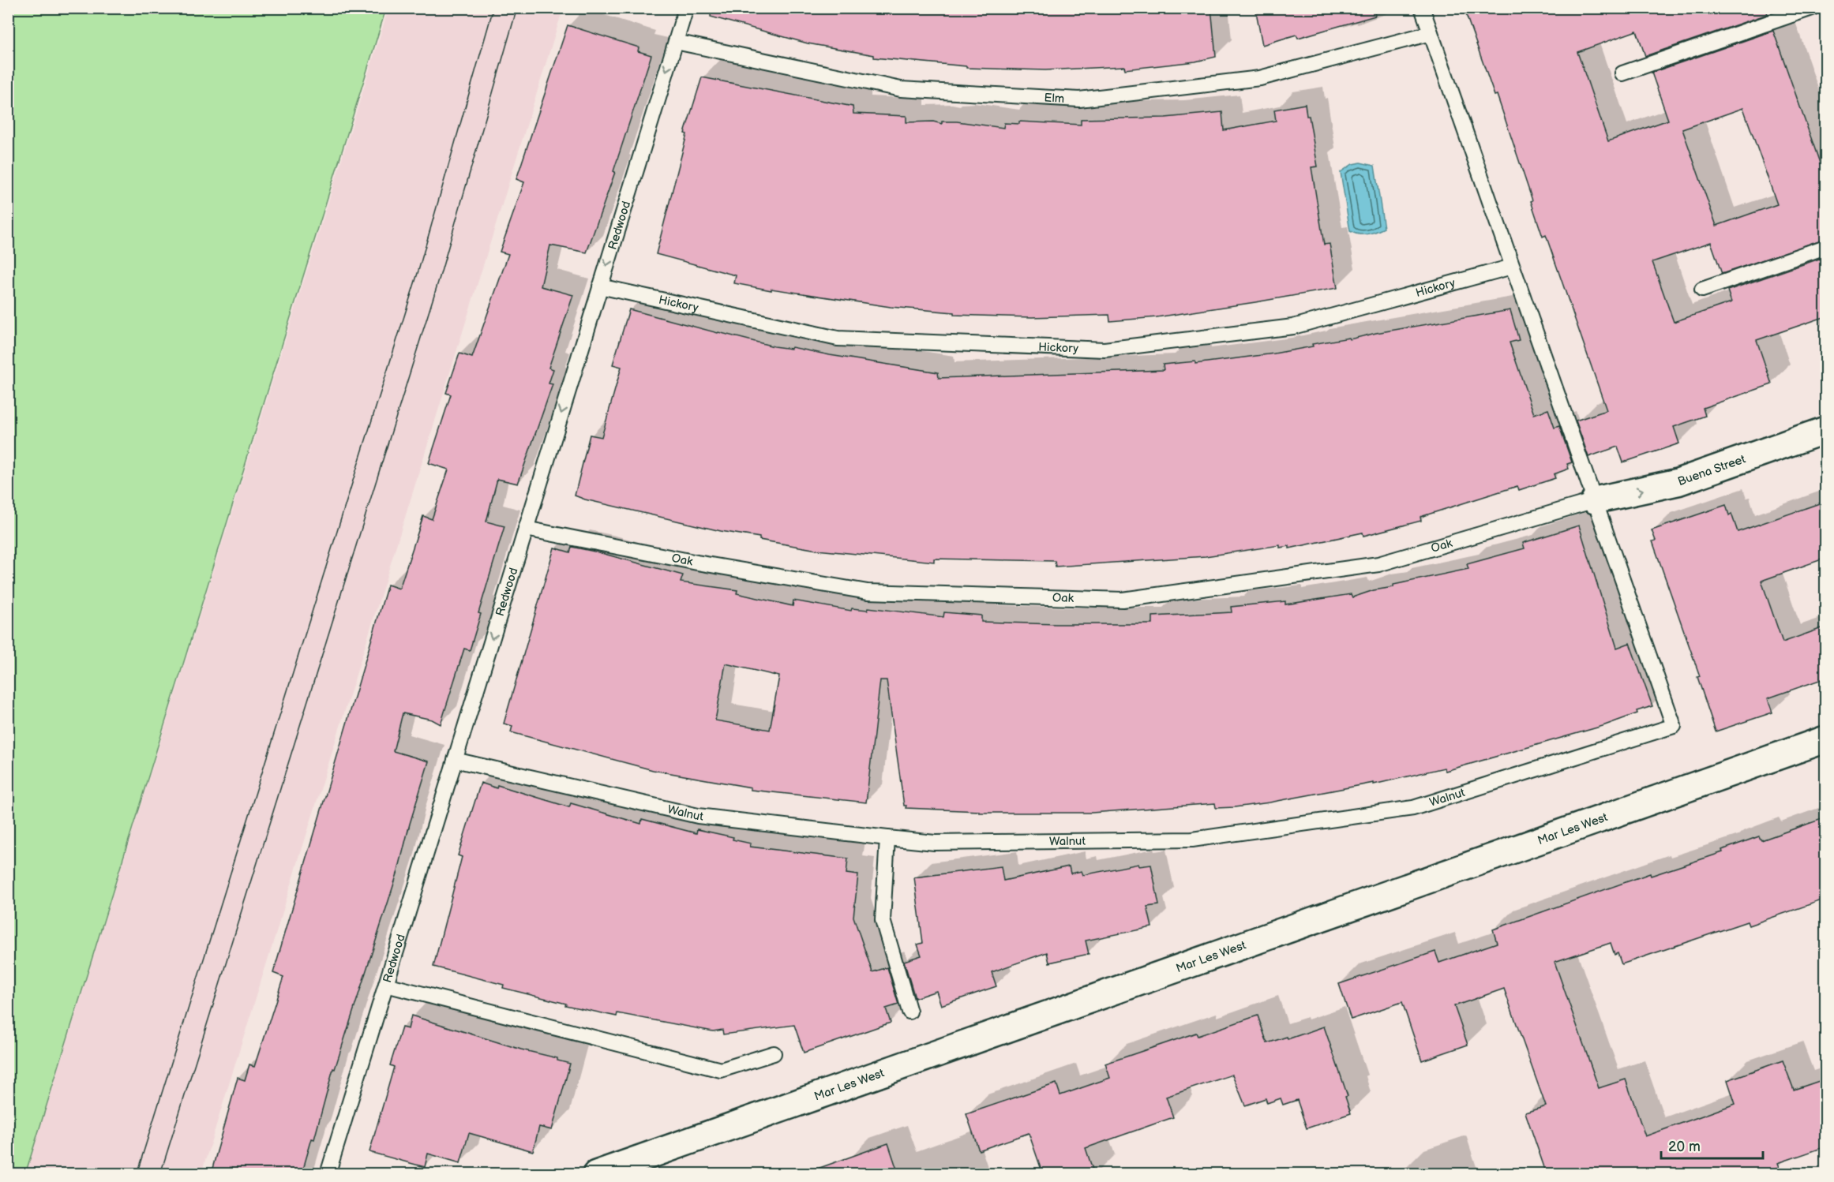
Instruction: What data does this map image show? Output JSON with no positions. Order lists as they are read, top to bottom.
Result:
{
  "streets": {
    "street": ["Buena Street", "Mar Les West"],
    "lane": [
      "Elm",
      "Redwood",
      "Hickory",
      "Oak",
      "Walnut"
    ]
  },
  "crossings": [
    ["Elm", "Redwood"],
    ["Redwood", "Hickory"],
    ["Redwood", "Oak"],
    ["Redwood", "Walnut"],
    ["Buena Street", "Oak"],
    ["Buena Street", "Walnut"],
    ["Oak", "Walnut"]
  ],
  "one_way": ["Redwood", "Buena Street"],
  "scale_bar": "20 m"
}
